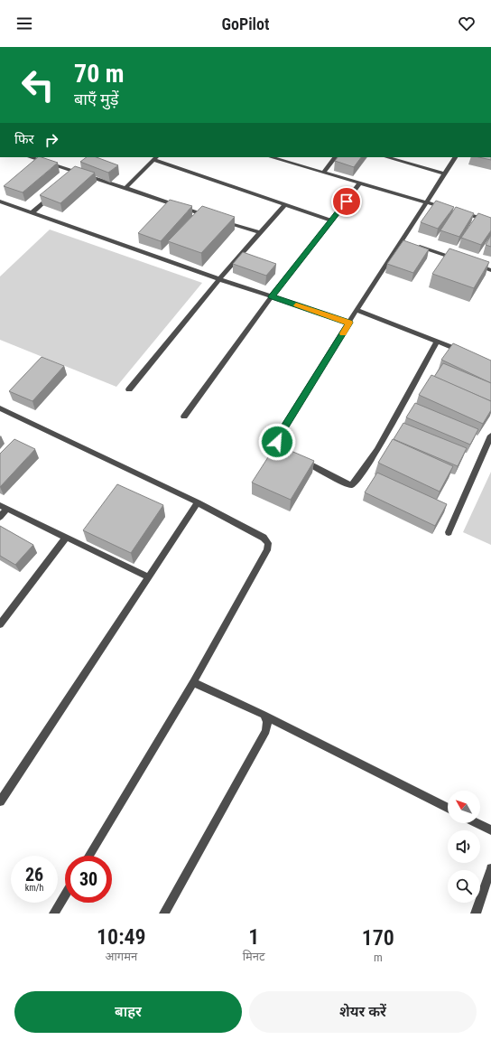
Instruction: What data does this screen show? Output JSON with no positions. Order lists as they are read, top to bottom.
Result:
{
  "north": "top left",
  "page": {
    "header": "GoPilot",
    "turn": ["70 m", "बाएँ मुड़ें"],
    "then": "फिर",
    "speed": "26 km/h",
    "limit": "30",
    "eta": [
      "10:49",
      "आगमन",
      "1",
      "मिनट",
      "170",
      "m"
    ],
    "buttons": ["बाहर", "शेयर करें"]
  }
}
